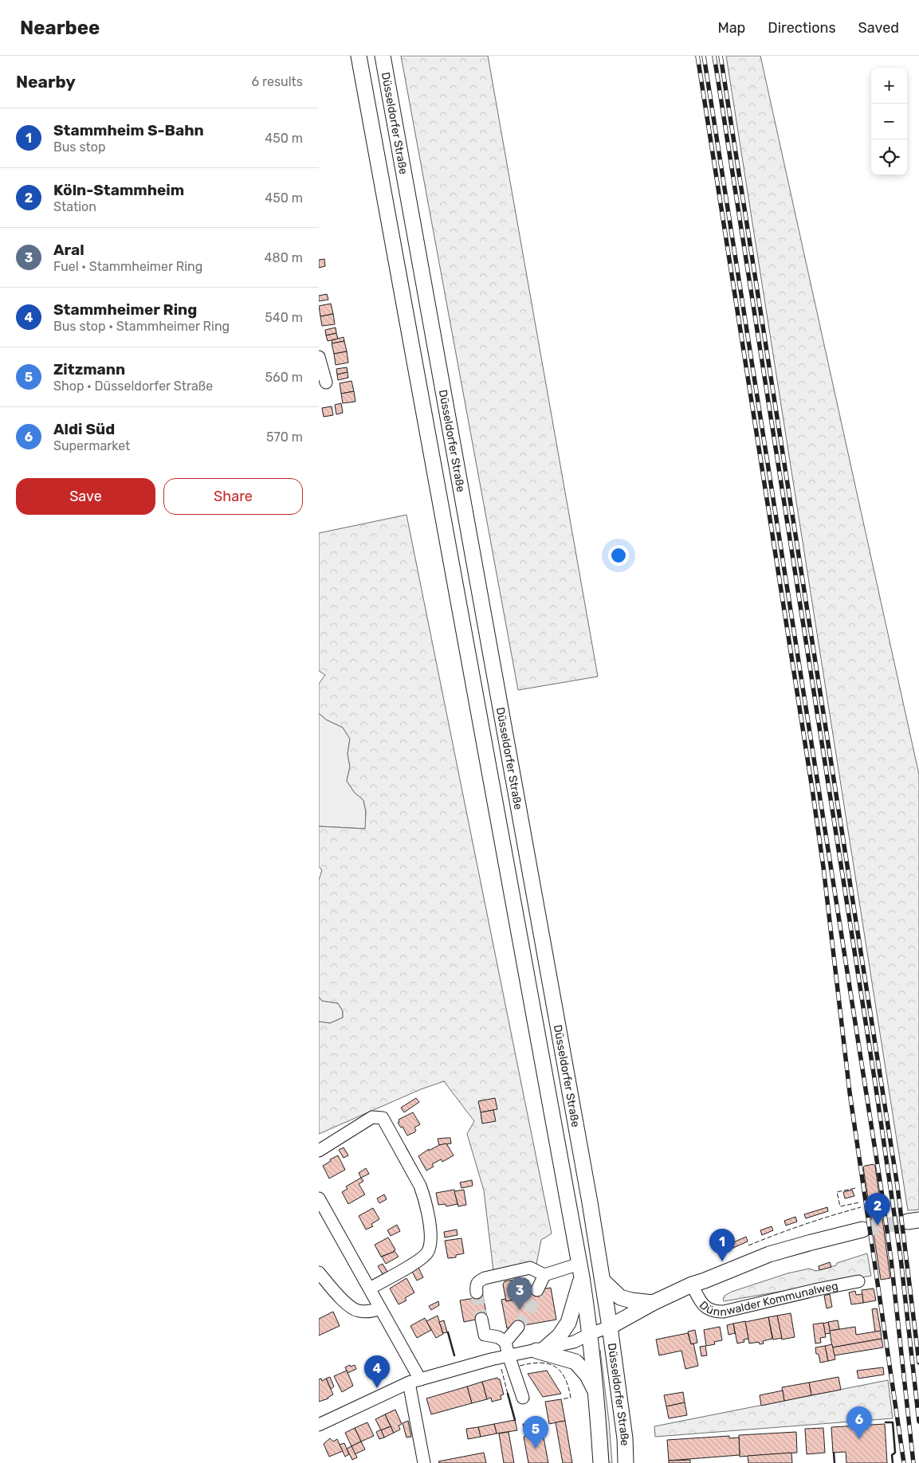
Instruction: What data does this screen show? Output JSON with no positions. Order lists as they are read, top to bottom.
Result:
{
  "streets": {
    "main road": ["Düsseldorfer Straße", "Dünnwalder Kommunalweg"]
  },
  "crossings": [
    ["Düsseldorfer Straße", "Dünnwalder Kommunalweg"]
  ],
  "page": {
    "header": "Nearbee",
    "nav": ["Map", "Directions", "Saved"],
    "heading": ["Nearby", "6 results"],
    "map_buttons": ["+", "−"],
    "list": [
      {
        "mark": "1",
        "name": "Stammheim S-Bahn",
        "note": "Bus stop",
        "value": "450 m"
      },
      {
        "mark": "2",
        "name": "Köln-Stammheim",
        "note": "Station",
        "value": "450 m"
      },
      {
        "mark": "3",
        "name": "Aral",
        "note": "Fuel · Stammheimer Ring",
        "value": "480 m"
      },
      {
        "mark": "4",
        "name": "Stammheimer Ring",
        "note": "Bus stop · Stammheimer Ring",
        "value": "540 m"
      },
      {
        "mark": "5",
        "name": "Zitzmann",
        "note": "Shop · Düsseldorfer Straße",
        "value": "560 m"
      },
      {
        "mark": "6",
        "name": "Aldi Süd",
        "note": "Supermarket",
        "value": "570 m"
      }
    ],
    "buttons": ["Save", "Share"],
    "pins": [
      "2",
      "1",
      "3",
      "4",
      "6",
      "5"
    ]
  }
}
